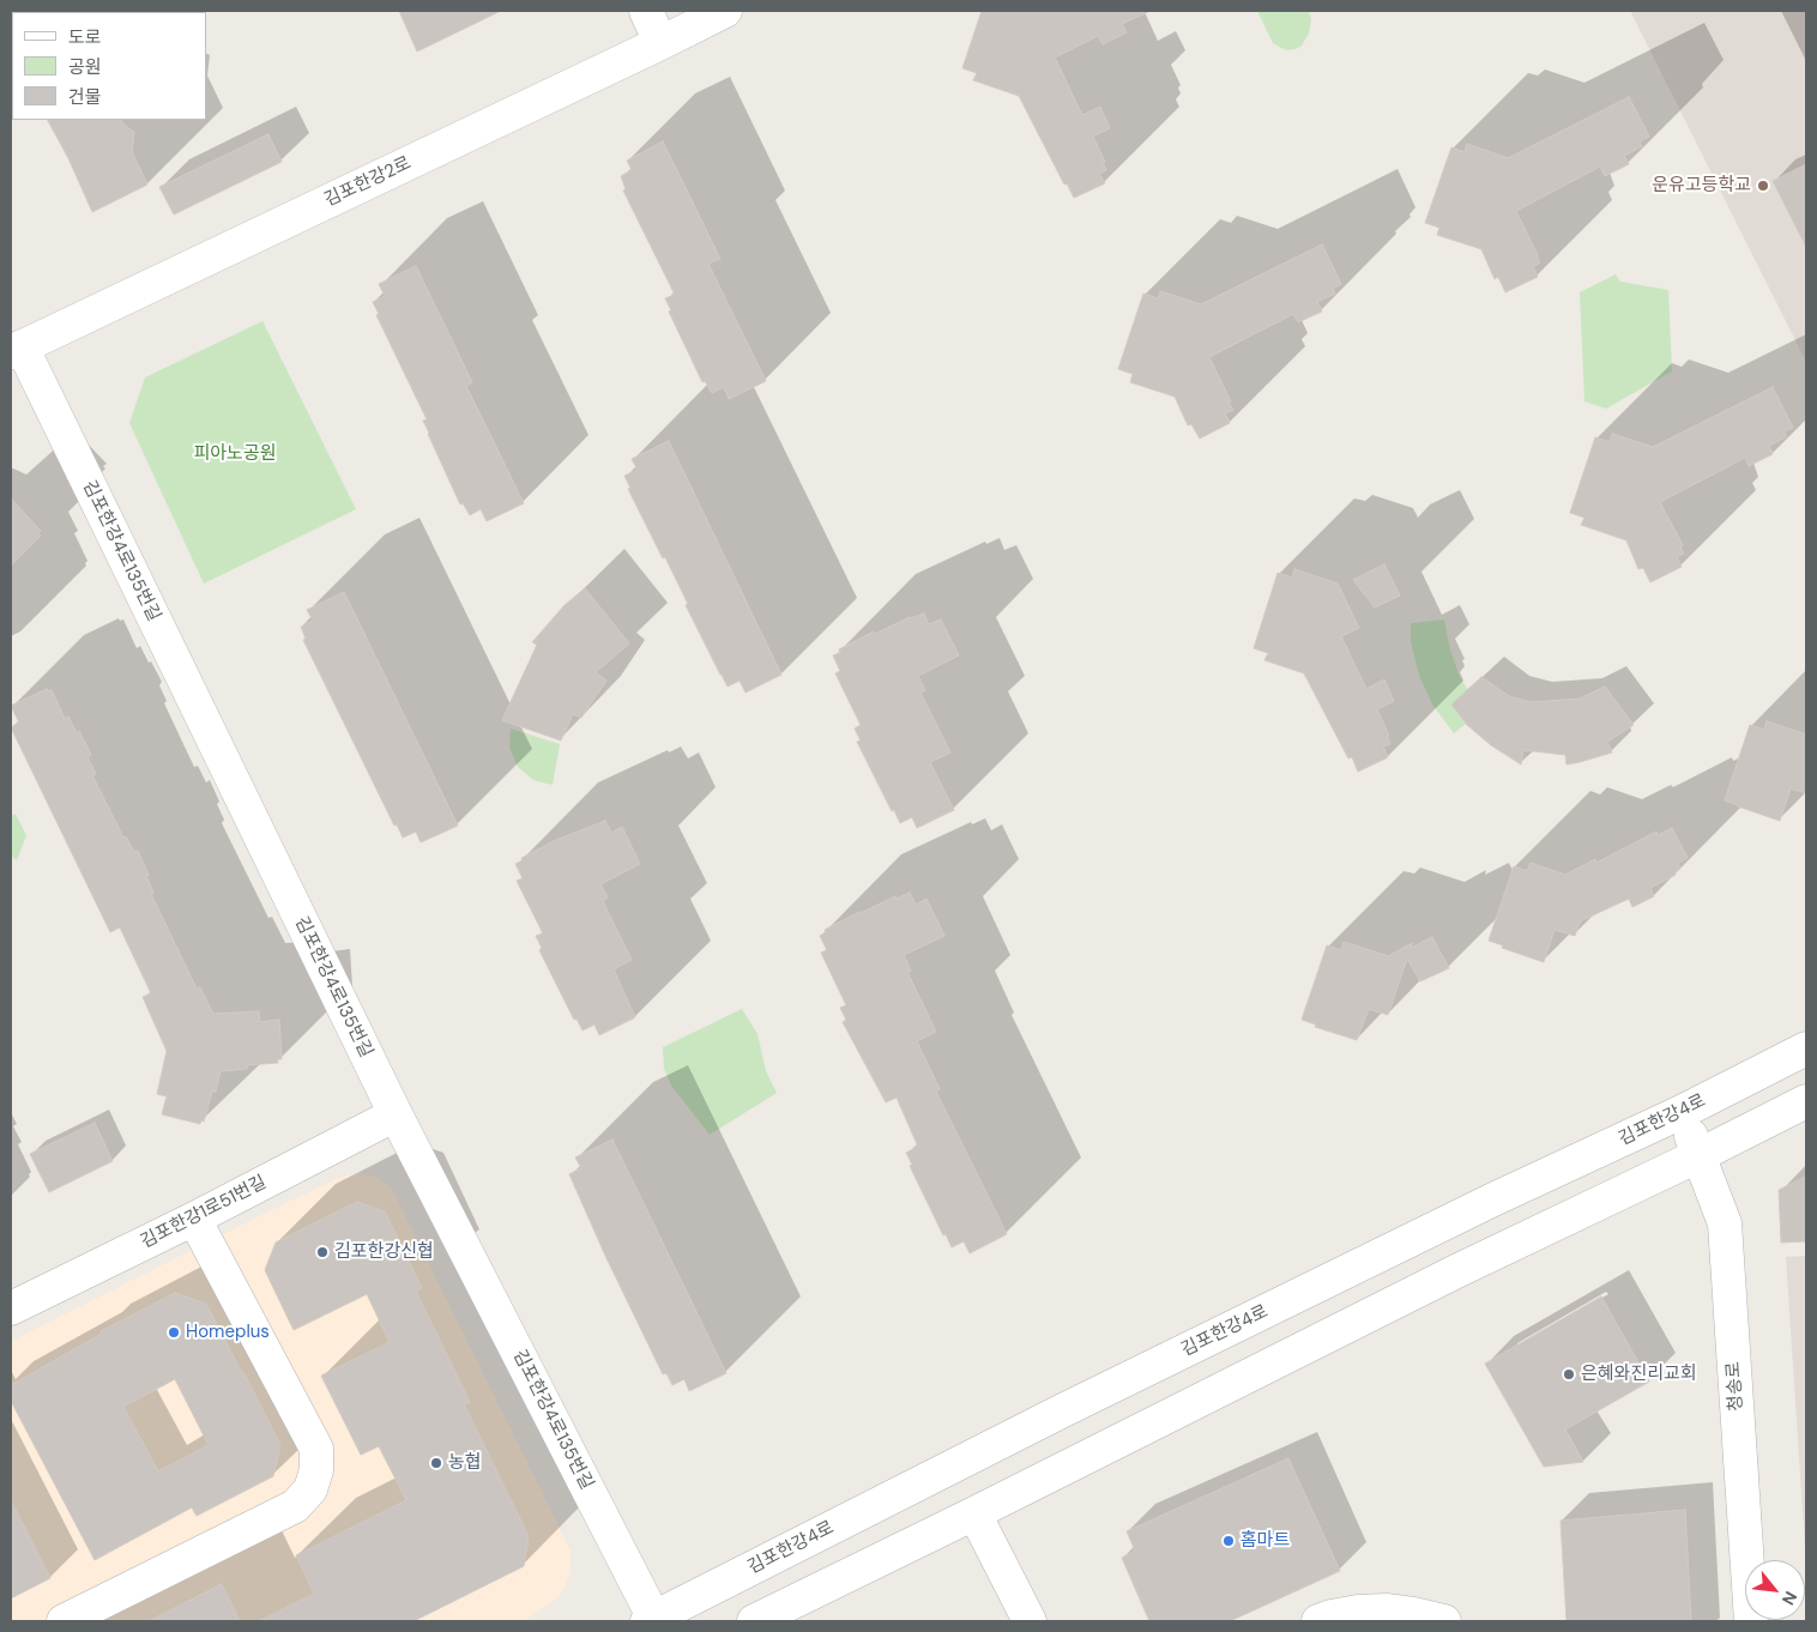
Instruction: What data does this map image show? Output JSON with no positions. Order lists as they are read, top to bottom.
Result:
{
  "streets": {
    "street": [
      "김포한강2로",
      "김포한강4로135번길",
      "김포한강4로",
      "김포한강1로51번길",
      "청송로"
    ]
  },
  "crossings": [
    ["김포한강2로", "김포한강4로135번길"],
    ["김포한강4로135번길", "김포한강4로"],
    ["김포한강4로135번길", "김포한강1로51번길"],
    ["김포한강4로", "청송로"]
  ],
  "parks": ["피아노공원"],
  "places": [
    "운유고등학교",
    "김포한강신협",
    "Homeplus",
    "은혜와진리교회",
    "농협",
    "홈마트"
  ],
  "legend": ["도로", "공원", "건물"],
  "north": "bottom right"
}
